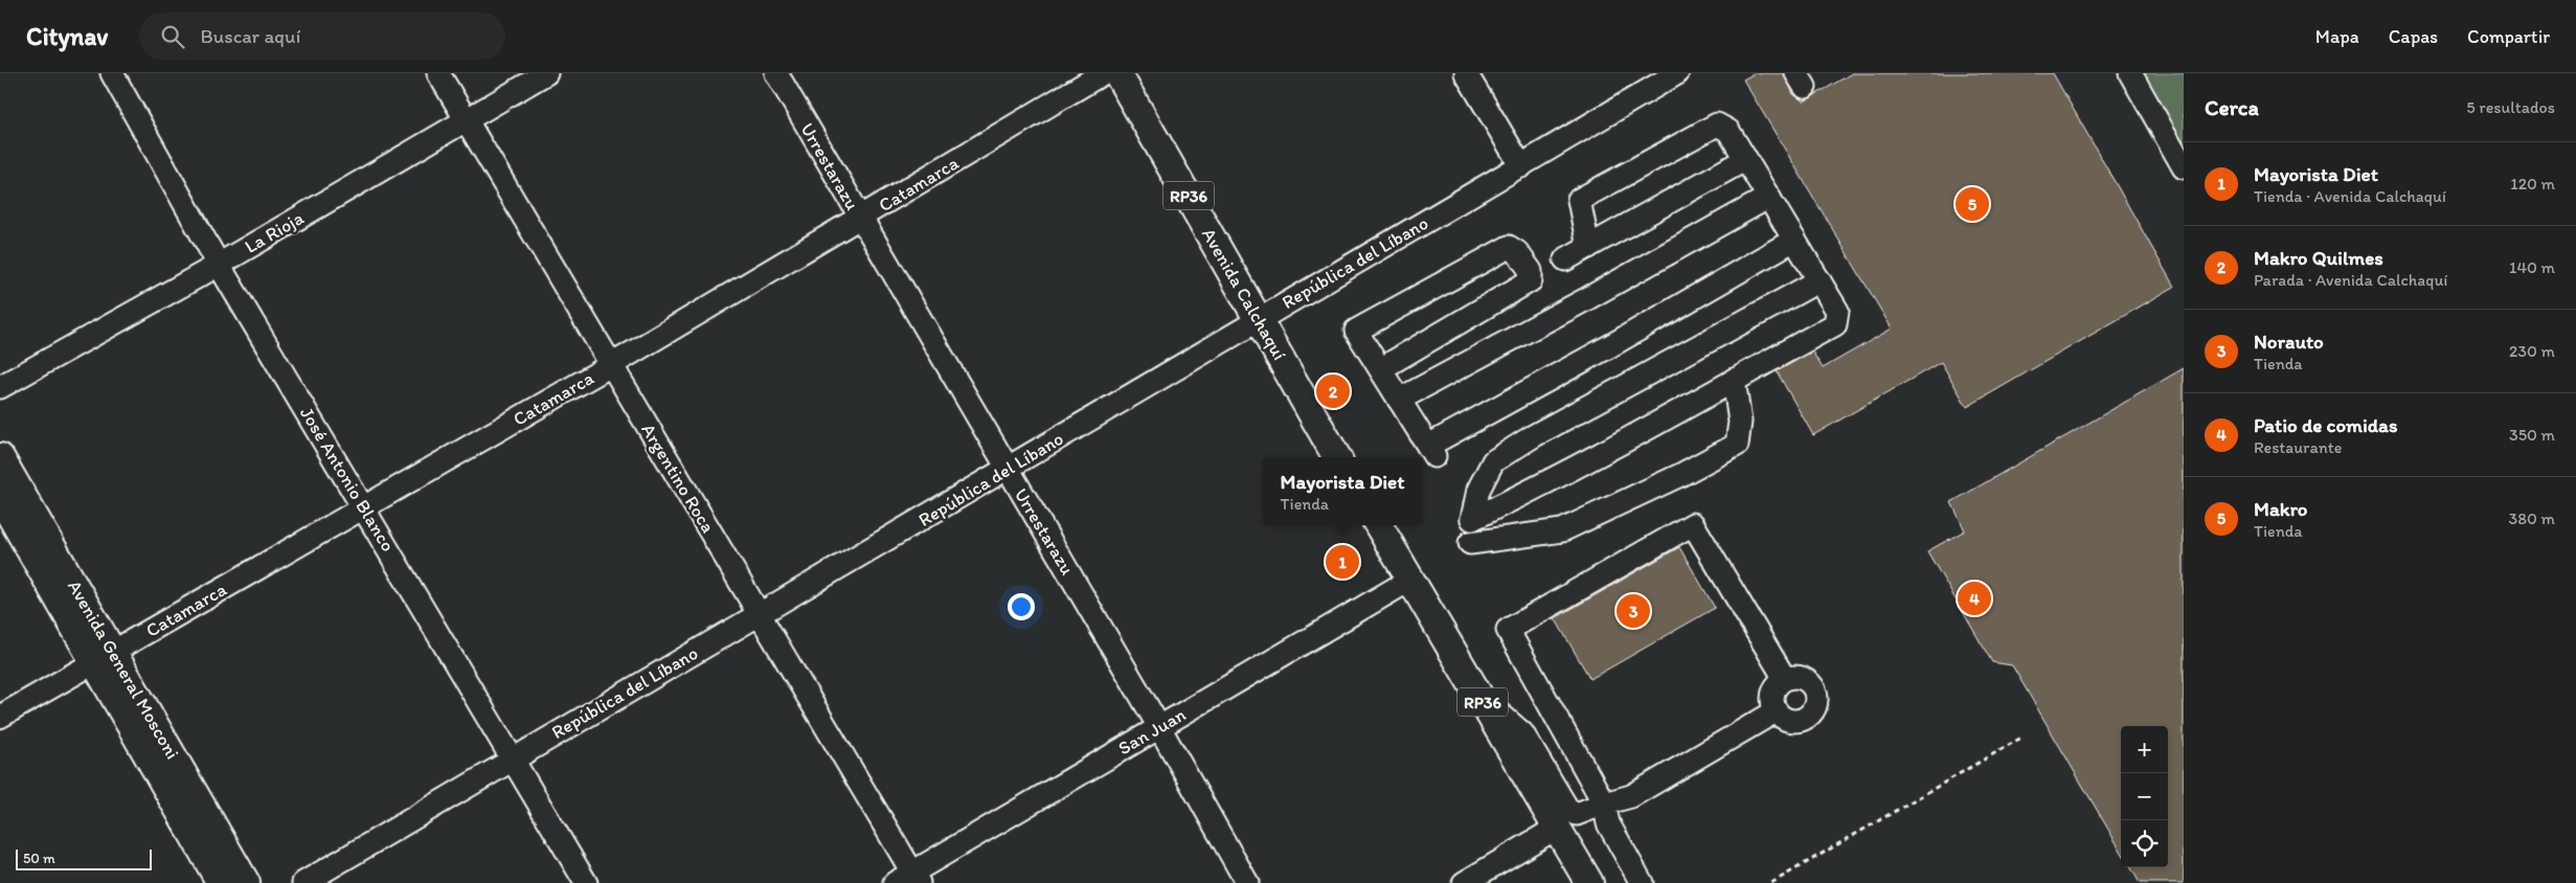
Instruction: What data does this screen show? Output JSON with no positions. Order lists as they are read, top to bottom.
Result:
{
  "streets": {
    "main road": ["RP36", "Avenida Calchaquí", "Avenida General Mosconi"],
    "street": [
      "Urrestarazu",
      "Catamarca",
      "La Rioja",
      "República del Líbano",
      "Argentino Roca",
      "José Antonio Blanco",
      "San Juan"
    ]
  },
  "crossings": [
    ["Urrestarazu", "Catamarca"],
    ["Urrestarazu", "República del Líbano"],
    ["Urrestarazu", "San Juan"],
    ["Catamarca", "Argentino Roca"],
    ["Catamarca", "José Antonio Blanco"],
    ["Catamarca", "Avenida General Mosconi"],
    ["RP36", "San Juan"],
    ["La Rioja", "Argentino Roca"],
    ["La Rioja", "José Antonio Blanco"],
    ["República del Líbano", "Avenida Calchaquí"],
    ["República del Líbano", "Argentino Roca"],
    ["República del Líbano", "José Antonio Blanco"],
    ["Argentino Roca", "San Juan"]
  ],
  "scale_bar": "50 m",
  "page": {
    "header": "Citynav",
    "search": "Buscar aquí",
    "nav": ["Mapa", "Capas", "Compartir"],
    "heading": ["Cerca", "5 resultados"],
    "list": [
      {
        "mark": "1",
        "name": "Mayorista Diet",
        "note": "Tienda · Avenida Calchaquí",
        "value": "120 m"
      },
      {
        "mark": "2",
        "name": "Makro Quilmes",
        "note": "Parada · Avenida Calchaquí",
        "value": "140 m"
      },
      {
        "mark": "3",
        "name": "Norauto",
        "note": "Tienda",
        "value": "230 m"
      },
      {
        "mark": "4",
        "name": "Patio de comidas",
        "note": "Restaurante",
        "value": "350 m"
      },
      {
        "mark": "5",
        "name": "Makro",
        "note": "Tienda",
        "value": "380 m"
      }
    ],
    "pins": [
      "5",
      "2",
      "1",
      "4",
      "3"
    ],
    "popup": ["Mayorista Diet", "Tienda"],
    "map_buttons": ["+", "−"],
    "scale": "50 m"
  }
}
